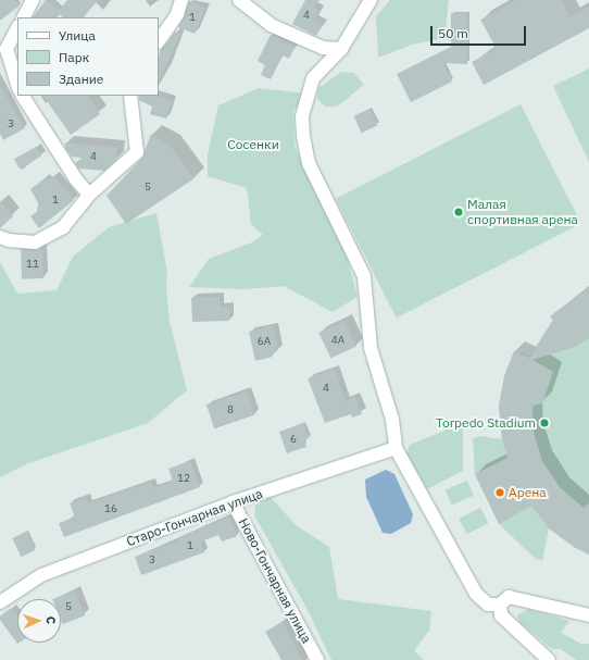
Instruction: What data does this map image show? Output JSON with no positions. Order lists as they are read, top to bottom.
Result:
{
  "streets": {
    "street": ["Старо-Гончарная улица", "Ново-Гончарная улица"]
  },
  "crossings": [
    ["Старо-Гончарная улица", "Ново-Гончарная улица"]
  ],
  "parks": ["Сосенки"],
  "places": ["Малая спортивная арена", "Torpedo Stadium", "Арена"],
  "house_numbers": [
    "4",
    "1",
    "3",
    "4",
    "5",
    "1",
    "11",
    "4А",
    "6А",
    "4",
    "8",
    "6",
    "12",
    "16",
    "1",
    "3",
    "5"
  ],
  "legend": ["Улица", "Парк", "Здание"],
  "scale_bar": "50 m",
  "north": "right"
}
